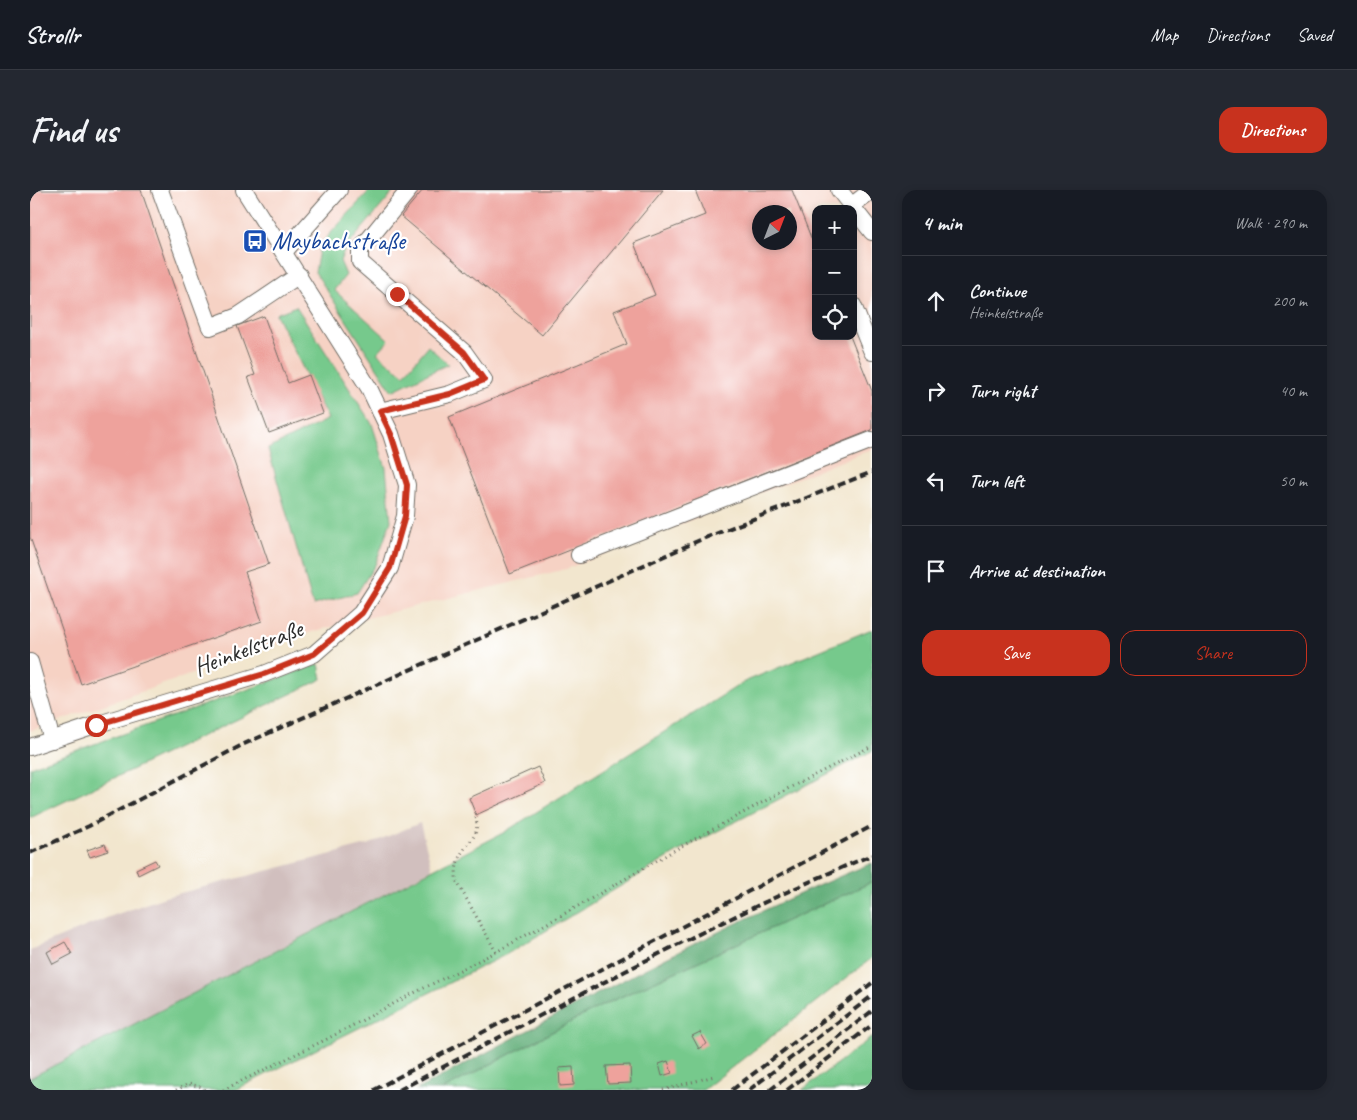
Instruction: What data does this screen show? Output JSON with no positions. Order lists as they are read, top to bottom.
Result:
{
  "streets": {
    "street": ["Heinkelstraße"]
  },
  "places": {
    "bus stop": ["Maybachstraße"]
  },
  "north": "top right",
  "page": {
    "header": "Strollr",
    "nav": ["Map", "Directions", "Saved"],
    "buttons": [
      "Directions",
      ["Save", "Share"]
    ],
    "title": "Find us",
    "heading": ["4 min", "Walk · 290 m"],
    "map_buttons": ["+", "−"],
    "list": [
      ["Continue", "Heinkelstraße", "200 m"],
      ["Turn right", "40 m"],
      ["Turn left", "50 m"],
      "Arrive at destination"
    ]
  }
}
